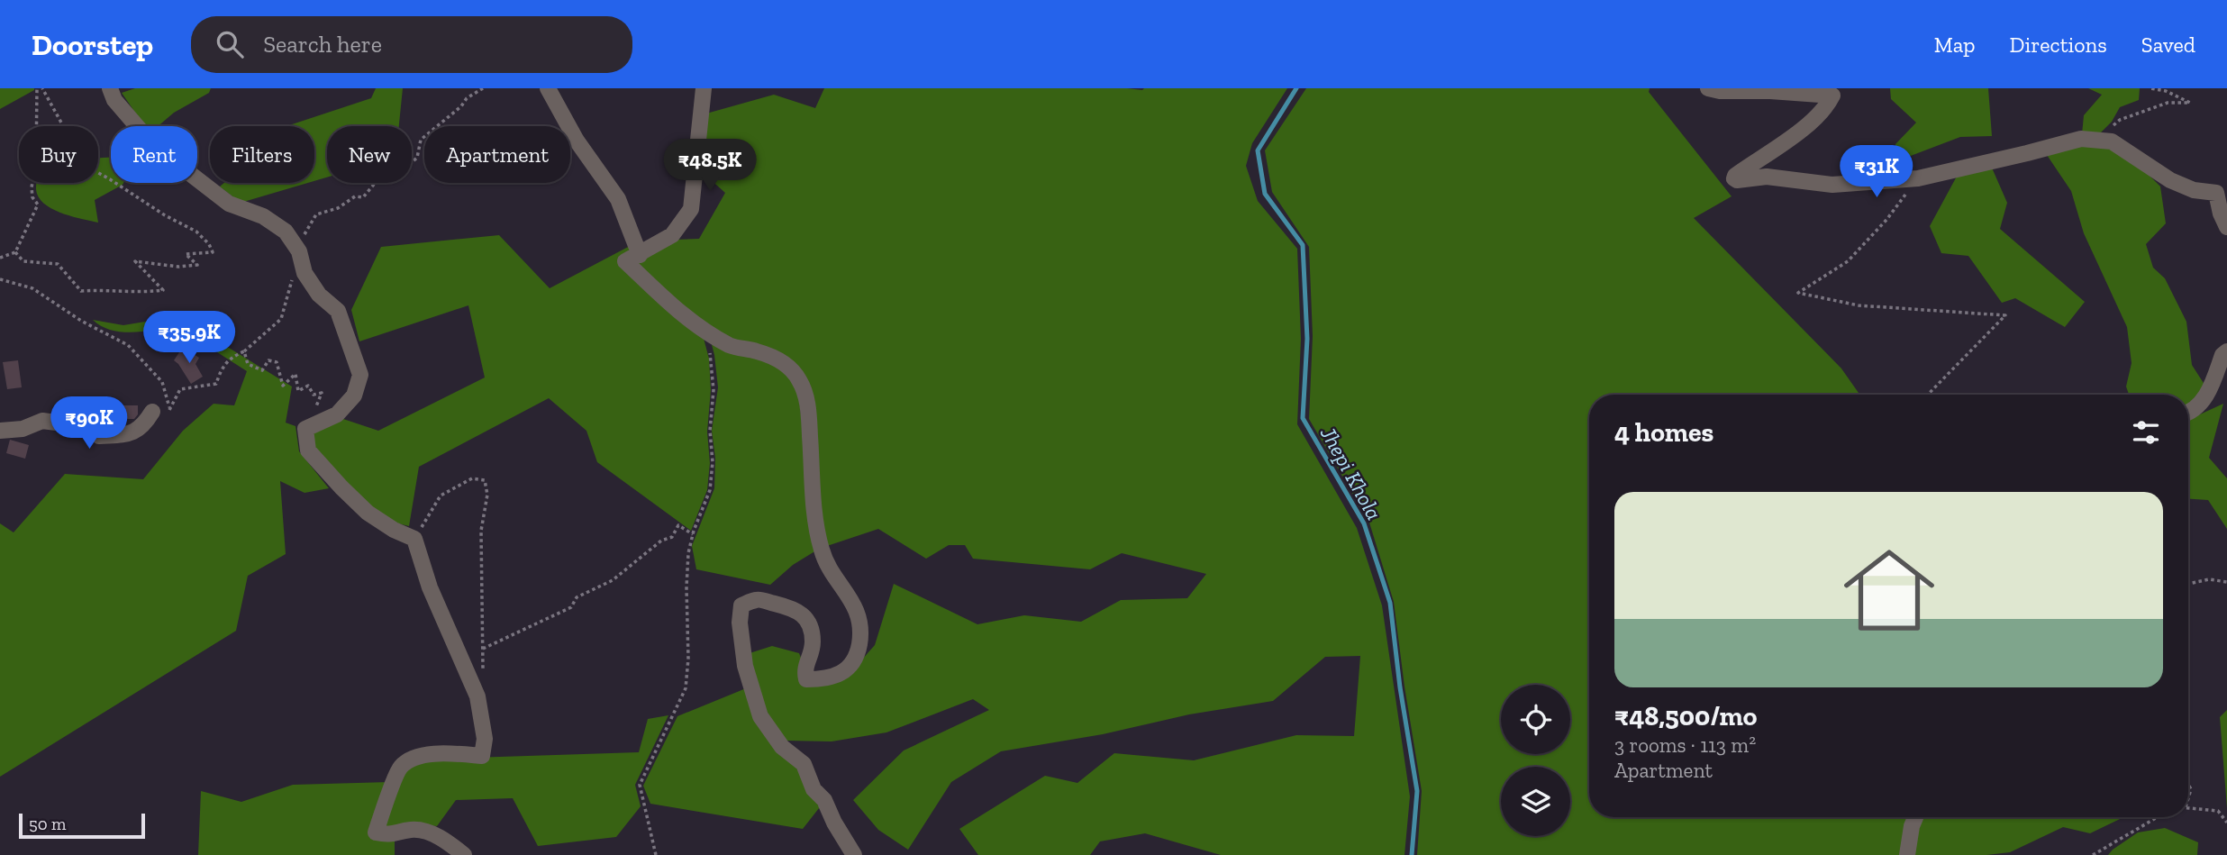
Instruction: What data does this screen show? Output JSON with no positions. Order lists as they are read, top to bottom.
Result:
{
  "water": ["Jhepi Khola"],
  "scale_bar": "50 m",
  "page": {
    "header": "Doorstep",
    "search": "Search here",
    "nav": ["Map", "Directions", "Saved"],
    "chip": [
      "Buy",
      "Rent",
      "Filters",
      "New",
      "Apartment"
    ],
    "price": [
      "₹48.5K",
      "₹31K",
      "₹35.9K",
      "₹90K"
    ],
    "heading": "4 homes",
    "list": [
      {
        "name": "₹48,500/mo",
        "note": "3 rooms · 113 m² · Apartment"
      }
    ],
    "scale": "50 m"
  }
}
